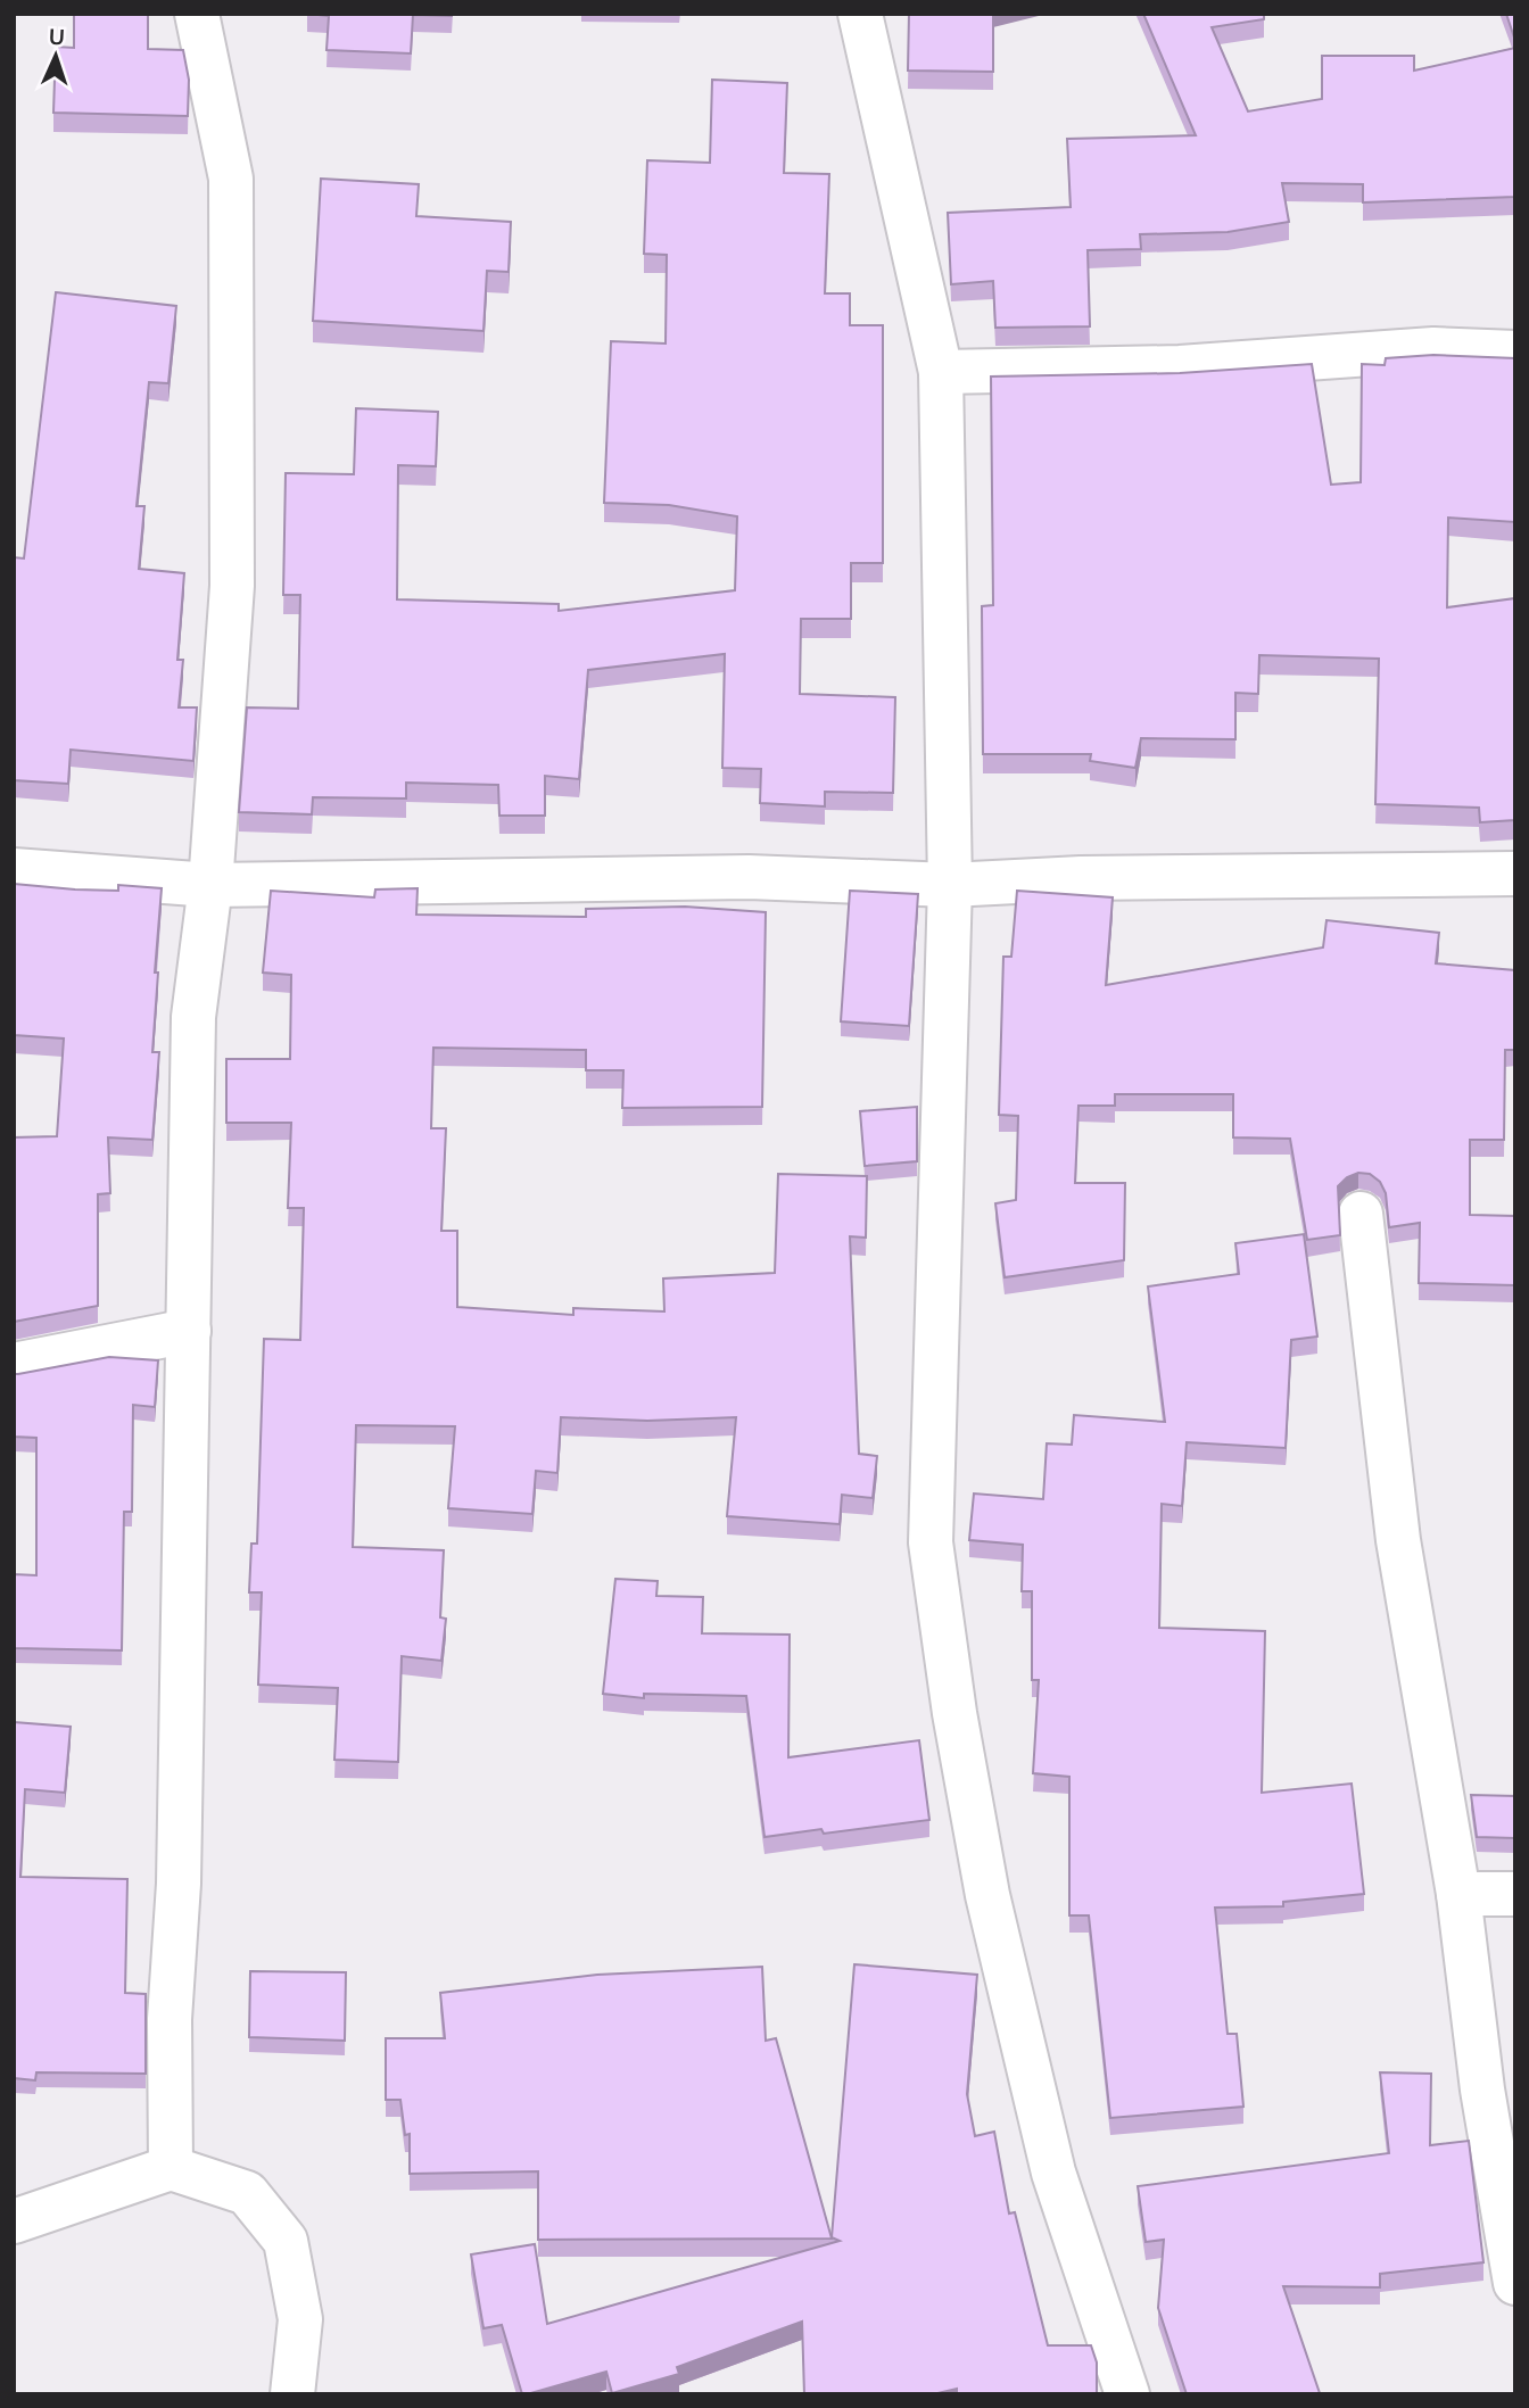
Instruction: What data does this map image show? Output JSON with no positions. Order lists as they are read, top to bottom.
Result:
{
  "north": "top"
}
